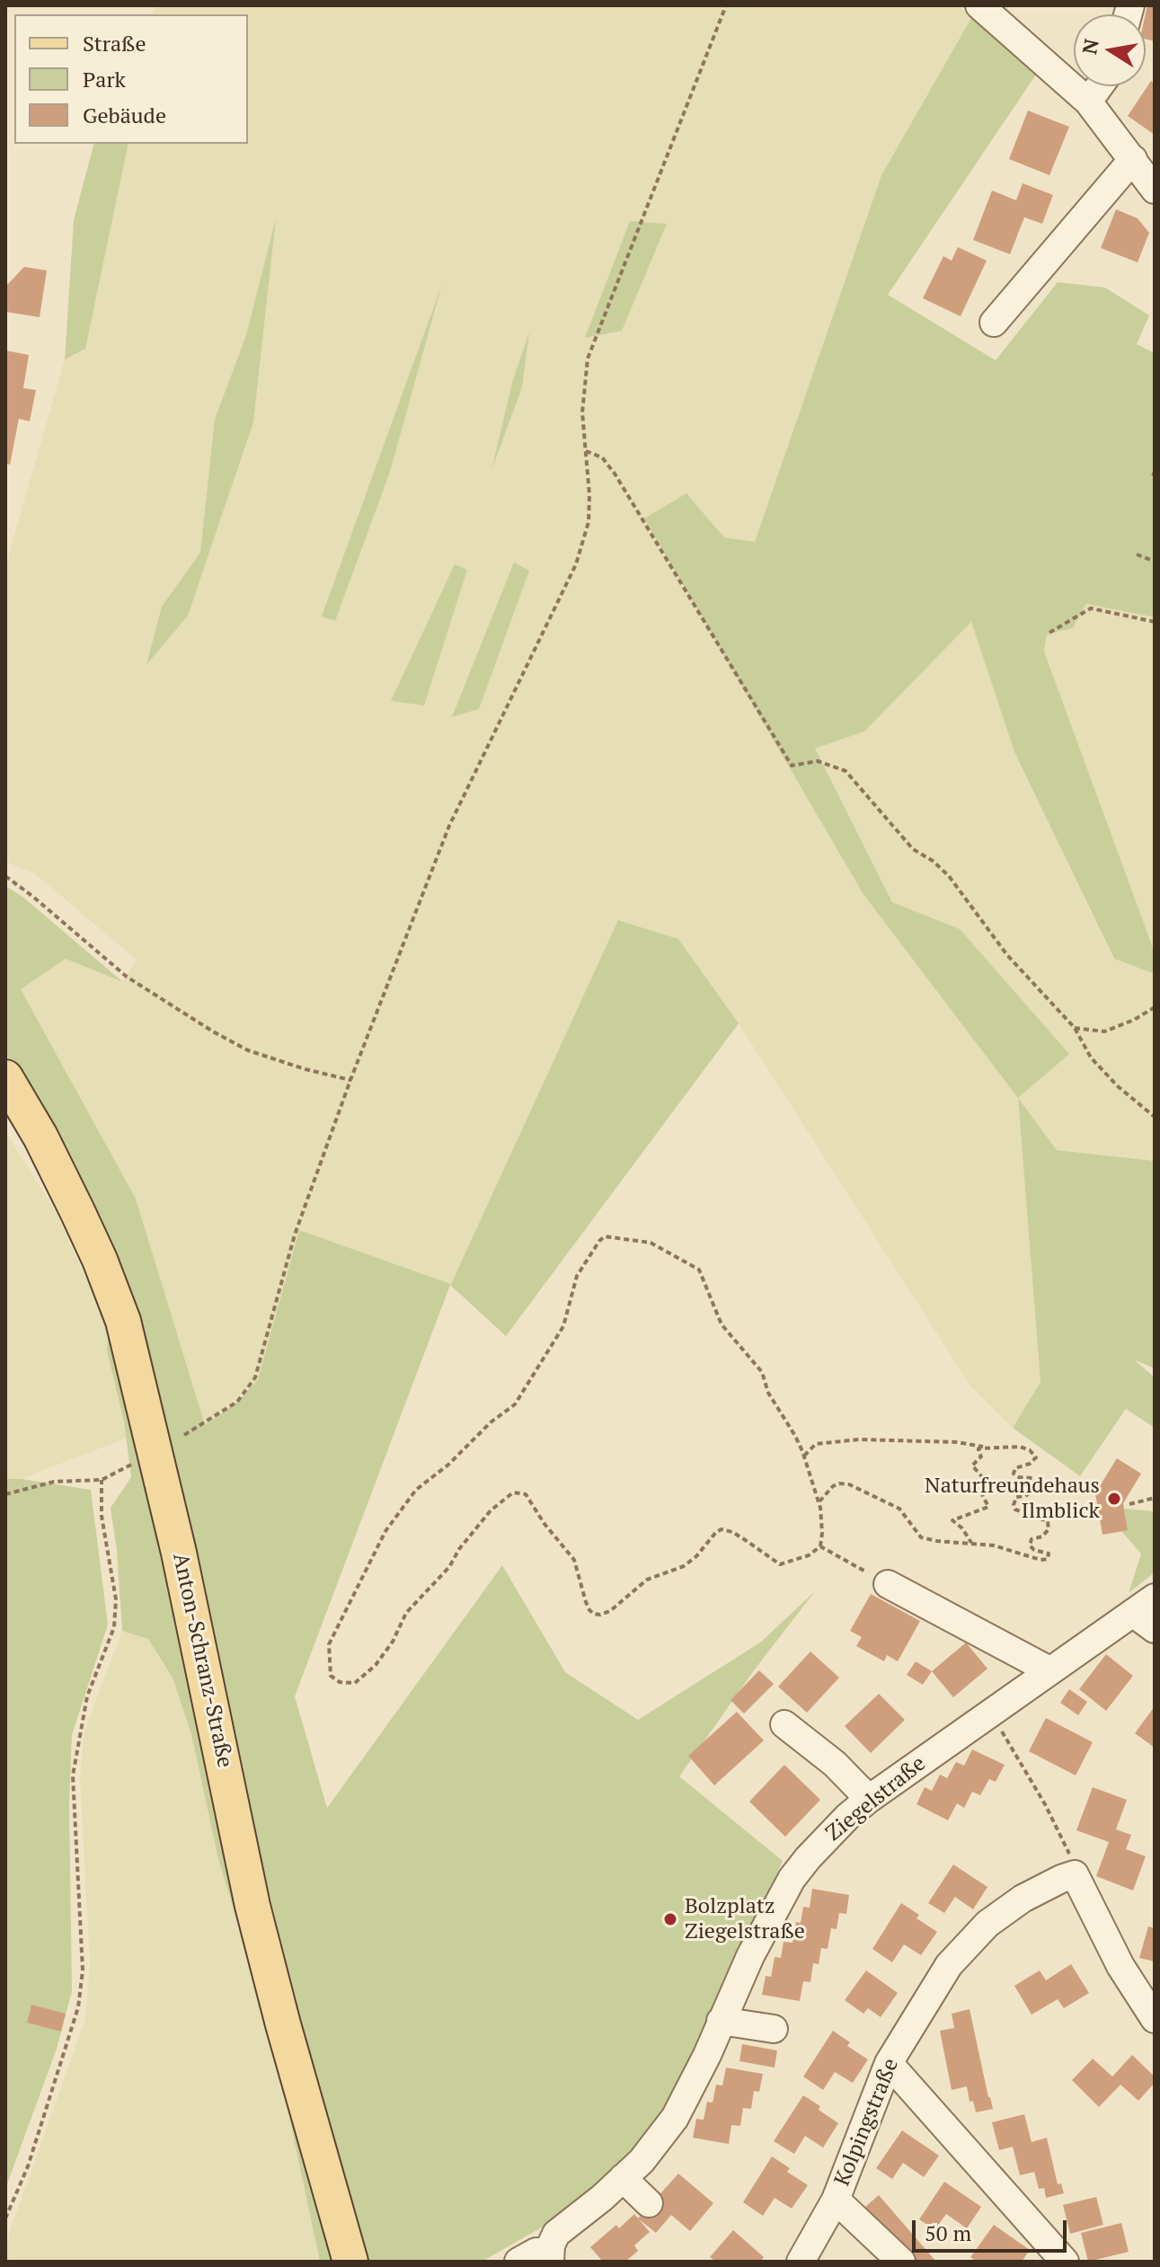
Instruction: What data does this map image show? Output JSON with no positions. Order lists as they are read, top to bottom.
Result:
{
  "streets": {
    "main road": ["Anton-Schranz-Straße"],
    "street": ["Ziegelstraße", "Kolpingstraße"]
  },
  "places": ["Naturfreundehaus Ilmblick", "Bolzplatz Ziegelstraße"],
  "legend": ["Straße", "Park", "Gebäude"],
  "scale_bar": "50 m",
  "north": "left"
}
